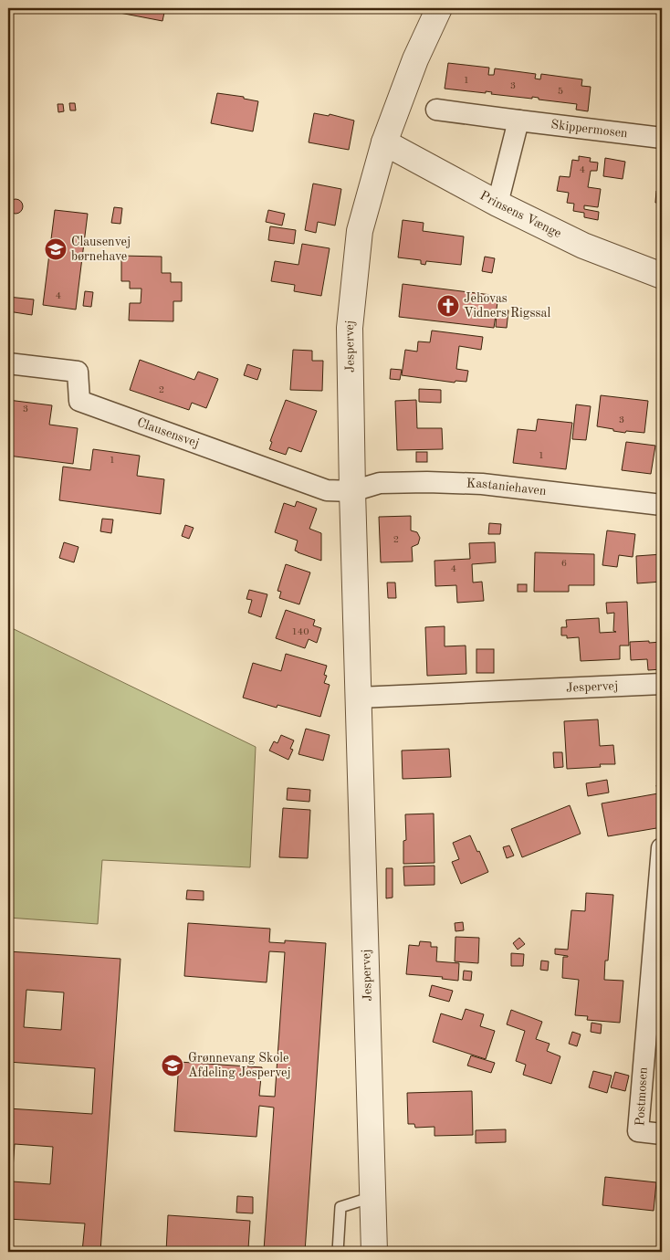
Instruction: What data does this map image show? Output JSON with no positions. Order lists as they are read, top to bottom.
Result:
{
  "streets": {
    "street": [
      "Skippermosen",
      "Prinsens Vænge",
      "Jespervej",
      "Clausensvej",
      "Kastaniehaven",
      "Postmosen"
    ]
  },
  "crossings": [
    ["Prinsens Vænge", "Jespervej"],
    ["Jespervej", "Clausensvej"],
    ["Jespervej", "Kastaniehaven"],
    ["Clausensvej", "Kastaniehaven"]
  ],
  "places": {
    "school or university": ["Clausenvej børnehave", "Grønnevang Skole Afdeling Jespervej"],
    "church": ["Jehovas Vidners Rigssal"]
  },
  "house_numbers": [
    "1",
    "3",
    "5",
    "4",
    "4",
    "2",
    "3",
    "3",
    "1",
    "1",
    "2",
    "6",
    "4",
    "140"
  ]
}
